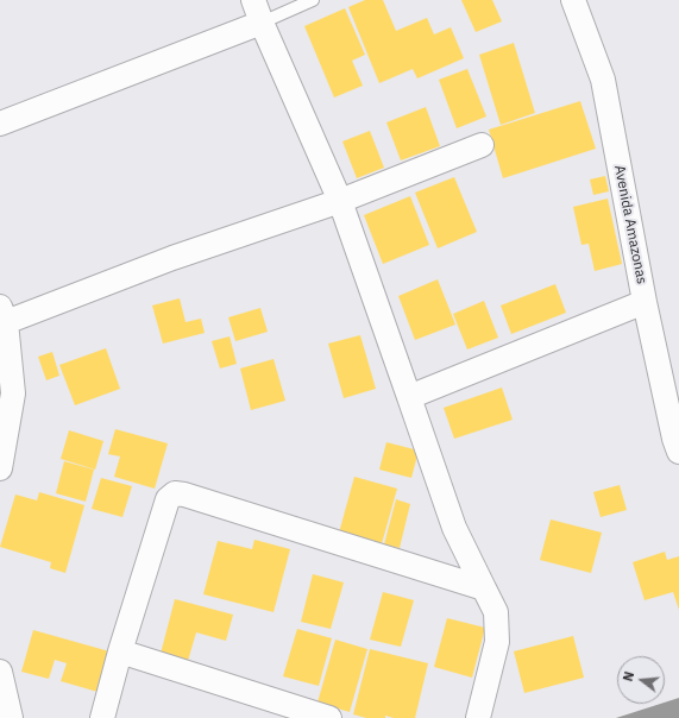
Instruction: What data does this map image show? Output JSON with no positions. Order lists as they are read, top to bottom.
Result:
{
  "streets": {
    "street": ["Avenida Amazonas"]
  },
  "north": "left"
}
